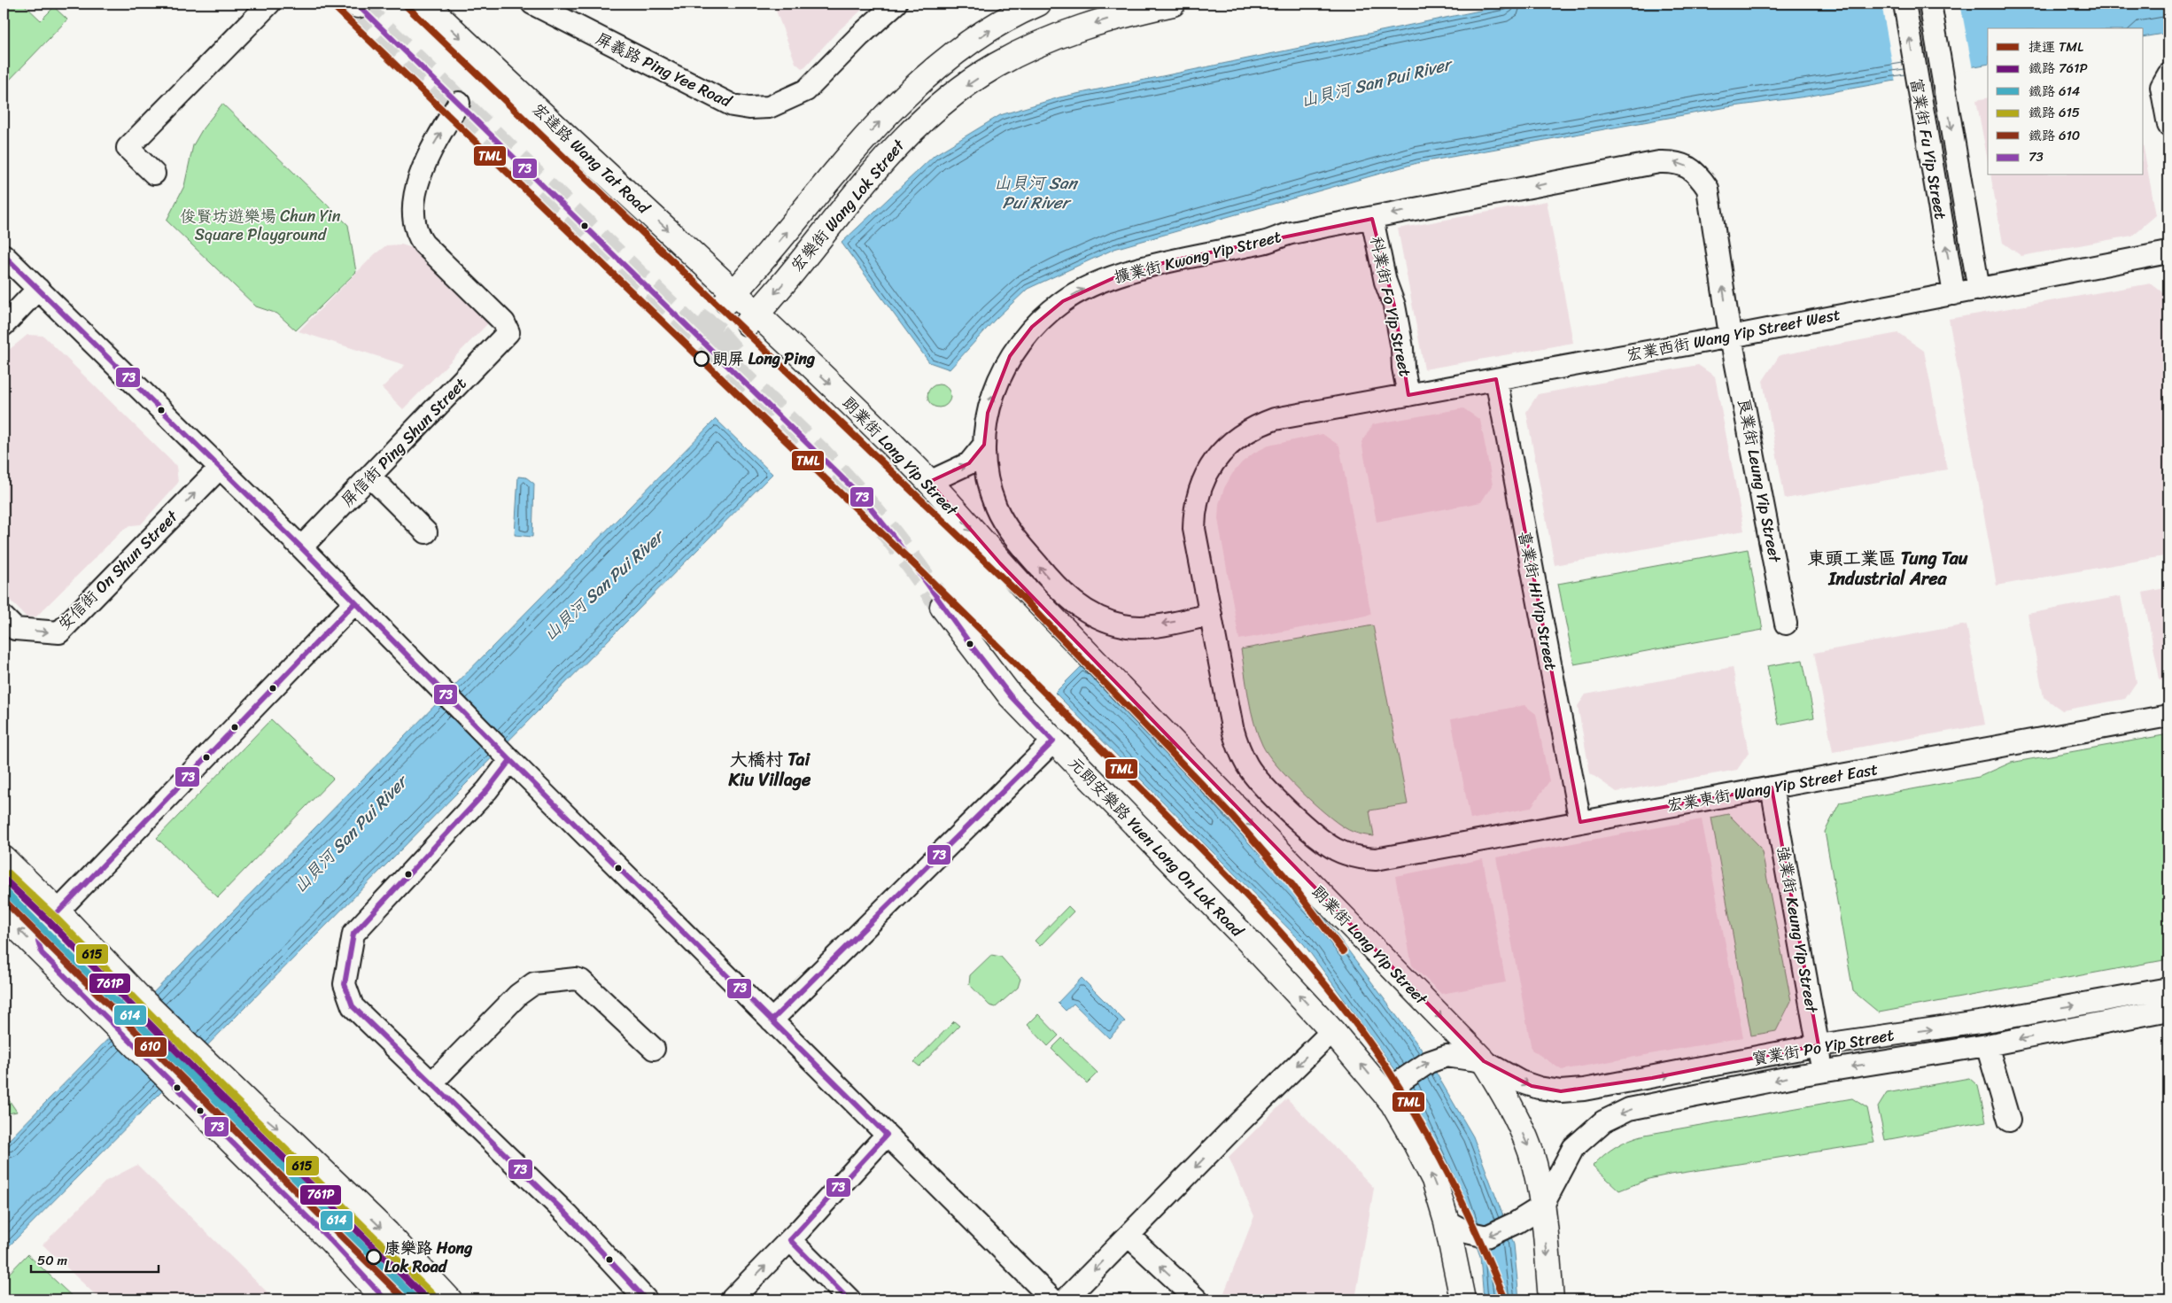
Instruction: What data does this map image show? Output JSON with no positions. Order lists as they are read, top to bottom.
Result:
{
  "streets": {
    "main road": [
      "宏達路 Wang Tat Road",
      "宏樂街 Wang Lok Street",
      "朗業街 Long Yip Street",
      "元朗安樂路 Yuen Long On Lok Road"
    ],
    "street": [
      "屏義路 Ping Yee Road",
      "富業街 Fu Yip Street",
      "擴業街 Kwong Yip Street",
      "科業街 Fo Yip Street",
      "宏業西街 Wang Yip Street West",
      "屏信街 Ping Shun Street",
      "良業街 Leung Yip Street",
      "安信街 On Shun Street",
      "喜業街 Hi Yip Street",
      "宏業東街 Wang Yip Street East",
      "強業街 Keung Yip Street",
      "寶業街 Po Yip Street"
    ]
  },
  "crossings": [
    ["富業街 Fu Yip Street", "宏業西街 Wang Yip Street West"],
    ["宏達路 Wang Tat Road", "宏樂街 Wang Lok Street"],
    ["宏達路 Wang Tat Road", "朗業街 Long Yip Street"],
    ["宏樂街 Wang Lok Street", "朗業街 Long Yip Street"],
    ["擴業街 Kwong Yip Street", "科業街 Fo Yip Street"],
    ["擴業街 Kwong Yip Street", "宏業西街 Wang Yip Street West"],
    ["擴業街 Kwong Yip Street", "良業街 Leung Yip Street"],
    ["擴業街 Kwong Yip Street", "宏業東街 Wang Yip Street East"],
    ["科業街 Fo Yip Street", "宏業西街 Wang Yip Street West"],
    ["宏業西街 Wang Yip Street West", "良業街 Leung Yip Street"],
    ["宏業西街 Wang Yip Street West", "喜業街 Hi Yip Street"],
    ["宏業西街 Wang Yip Street West", "宏業東街 Wang Yip Street East"],
    ["朗業街 Long Yip Street", "寶業街 Po Yip Street"],
    ["喜業街 Hi Yip Street", "宏業東街 Wang Yip Street East"],
    ["宏業東街 Wang Yip Street East", "強業街 Keung Yip Street"],
    ["強業街 Keung Yip Street", "寶業街 Po Yip Street"]
  ],
  "one_way": [
    "宏達路 Wang Tat Road",
    "屏信街 Ping Shun Street",
    "朗業街 Long Yip Street",
    "安信街 On Shun Street",
    "元朗安樂路 Yuen Long On Lok Road"
  ],
  "districts": ["東頭工業區 Tung Tau Industrial Area", "大橋村 Tai Kiu Village"],
  "water": ["山貝河 San Pui River"],
  "parks": ["俊賢坊遊樂場 Chun Yin Square Playground"],
  "places": ["朗屏 Long Ping", "康樂路 Hong Lok Road"],
  "lines": [
    "metro line TML",
    "transit line 73",
    "rail line 615",
    "rail line 761P",
    "rail line 614",
    "rail line 610"
  ],
  "legend": [
    "捷運 TML",
    "鐵路 761P",
    "鐵路 614",
    "鐵路 615",
    "鐵路 610",
    "73"
  ],
  "scale_bar": "50 m"
}
